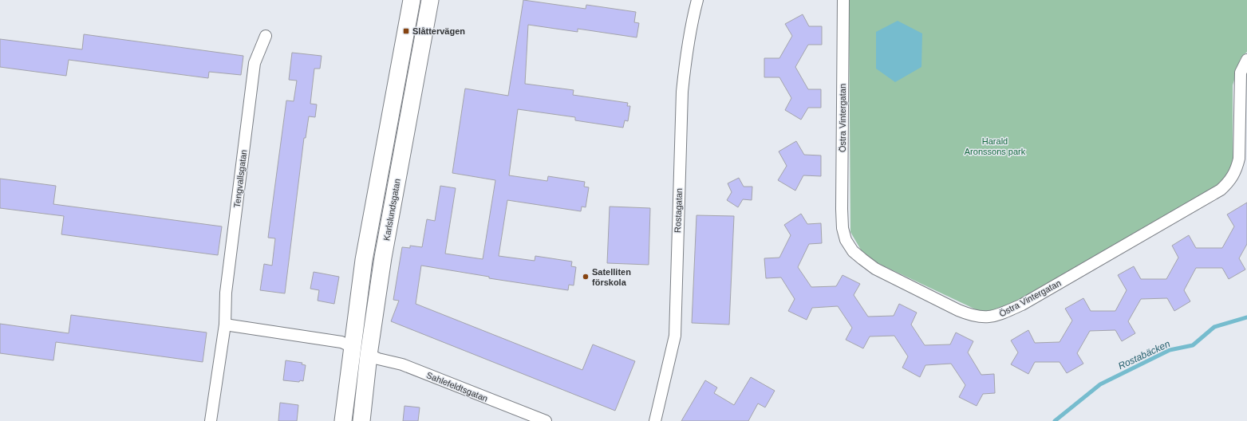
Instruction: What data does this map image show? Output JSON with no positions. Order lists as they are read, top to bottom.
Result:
{
  "streets": {
    "main road": ["Karlslundsgatan"],
    "street": [
      "Östra Vintergatan",
      "Tengvallsgatan",
      "Rostagatan",
      "Sahlefeldtsgatan"
    ]
  },
  "crossings": [
    ["Karlslundsgatan", "Sahlefeldtsgatan"]
  ],
  "water": ["Rostabäcken"],
  "parks": ["Harald Aronssons park"],
  "places": {
    "transit": ["Slåttervägen"],
    "other": ["Satelliten förskola"]
  }
}
